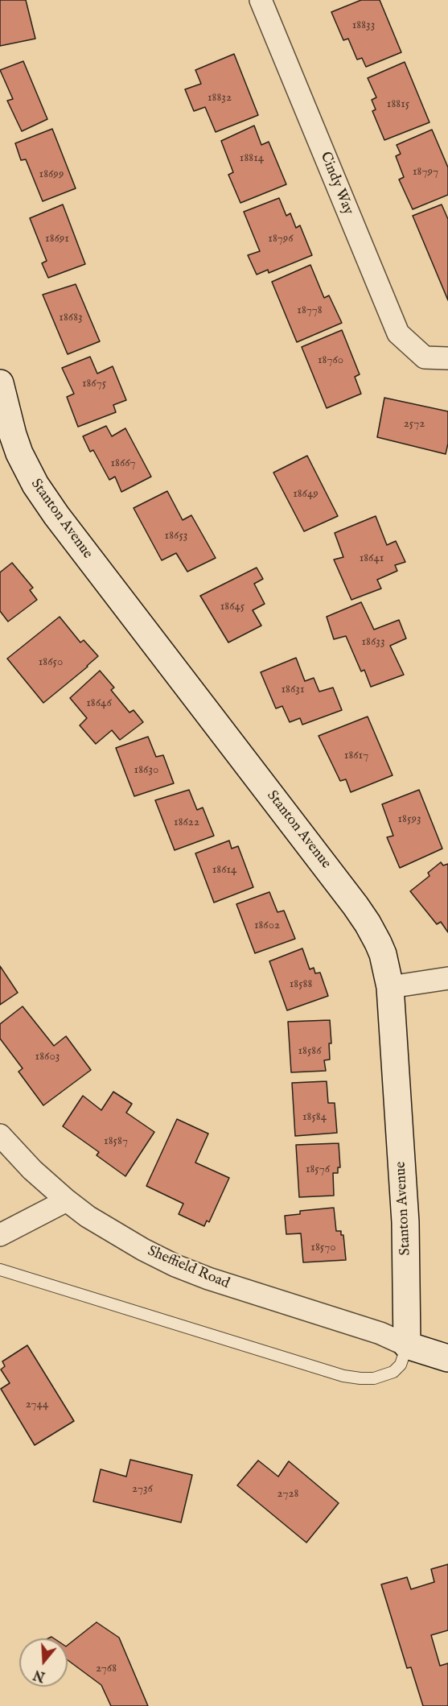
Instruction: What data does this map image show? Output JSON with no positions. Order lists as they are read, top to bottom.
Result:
{
  "streets": {
    "street": ["Cindy Way", "Stanton Avenue", "Sheffield Road"]
  },
  "crossings": [
    ["Stanton Avenue", "Sheffield Road"]
  ],
  "house_numbers": [
    "18833",
    "18832",
    "18815",
    "18814",
    "18797",
    "18699",
    "18691",
    "18796",
    "18778",
    "18683",
    "18760",
    "18675",
    "2572",
    "18667",
    "18649",
    "18653",
    "18641",
    "18645",
    "18633",
    "18650",
    "18631",
    "18646",
    "18617",
    "18630",
    "18593",
    "18622",
    "18614",
    "18602",
    "18588",
    "18586",
    "18603",
    "18584",
    "18587",
    "18576",
    "18570",
    "2744",
    "2736",
    "2728",
    "2768"
  ],
  "north": "bottom"
}
